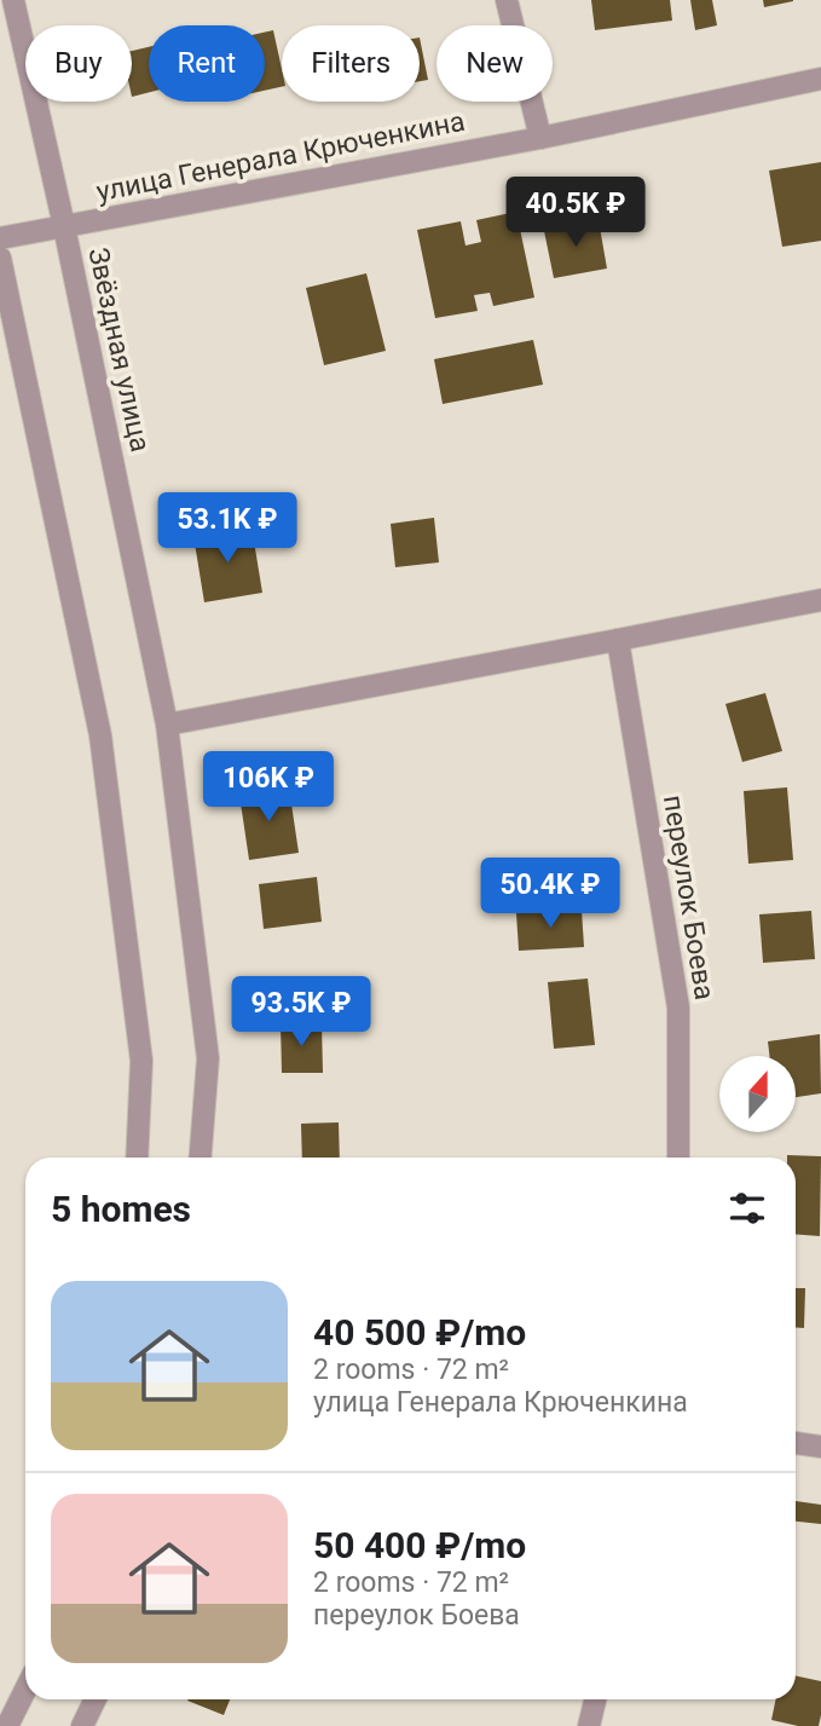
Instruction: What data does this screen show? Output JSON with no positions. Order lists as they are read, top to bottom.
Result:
{
  "streets": {
    "street": ["улица Генерала Крюченкина", "Звёздная улица", "переулок Боева"]
  },
  "crossings": [
    ["улица Генерала Крюченкина", "Звёздная улица"]
  ],
  "north": "top",
  "page": {
    "chip": [
      "Buy",
      "Rent",
      "Filters",
      "New"
    ],
    "price": [
      "40.5K ₽",
      "53.1K ₽",
      "106K ₽",
      "50.4K ₽",
      "93.5K ₽"
    ],
    "heading": "5 homes",
    "list": [
      {
        "name": "40 500 ₽/mo",
        "note": "2 rooms · 72 m² · улица Генерала Крюченкина"
      },
      {
        "name": "50 400 ₽/mo",
        "note": "2 rooms · 72 m² · переулок Боева"
      }
    ]
  }
}
